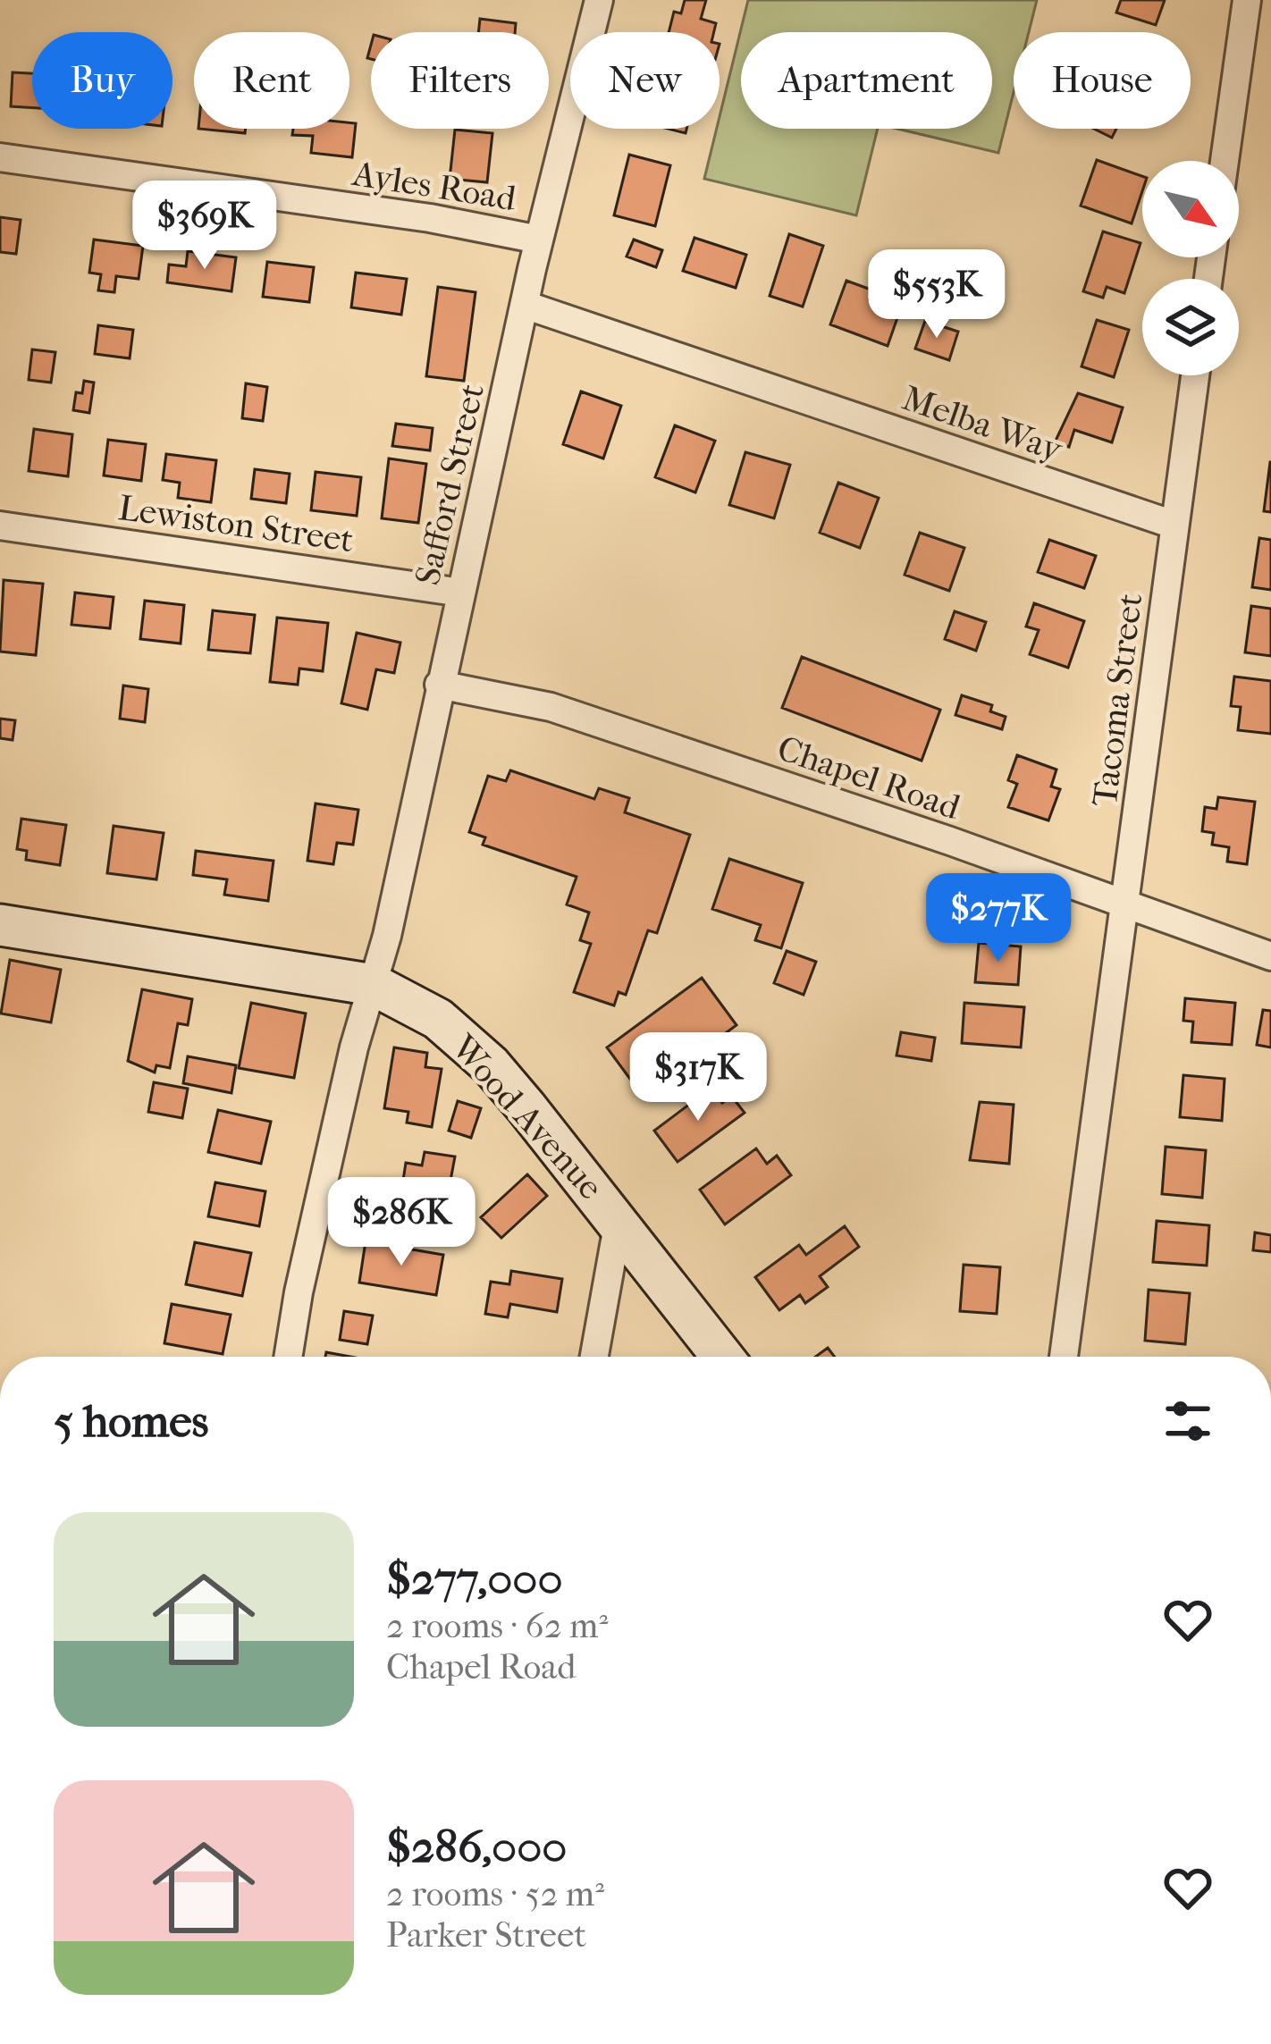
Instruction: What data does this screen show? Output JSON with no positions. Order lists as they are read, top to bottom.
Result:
{
  "streets": {
    "main road": ["Wood Avenue"],
    "street": [
      "Ayles Road",
      "Melba Way",
      "Safford Street",
      "Lewiston Street",
      "Tacoma Street",
      "Chapel Road"
    ]
  },
  "crossings": [
    ["Ayles Road", "Safford Street"],
    ["Melba Way", "Safford Street"],
    ["Melba Way", "Tacoma Street"],
    ["Safford Street", "Lewiston Street"],
    ["Safford Street", "Chapel Road"],
    ["Safford Street", "Wood Avenue"],
    ["Tacoma Street", "Chapel Road"]
  ],
  "north": "bottom right",
  "page": {
    "chip": [
      "Buy",
      "Rent",
      "Filters",
      "New",
      "Apartment",
      "House"
    ],
    "price": [
      "$369K",
      "$553K",
      "$277K",
      "$317K",
      "$286K"
    ],
    "heading": "5 homes",
    "list": [
      {
        "name": "$277,000",
        "note": "2 rooms · 62 m² · Chapel Road"
      },
      {
        "name": "$286,000",
        "note": "2 rooms · 52 m² · Parker Street"
      }
    ]
  }
}
